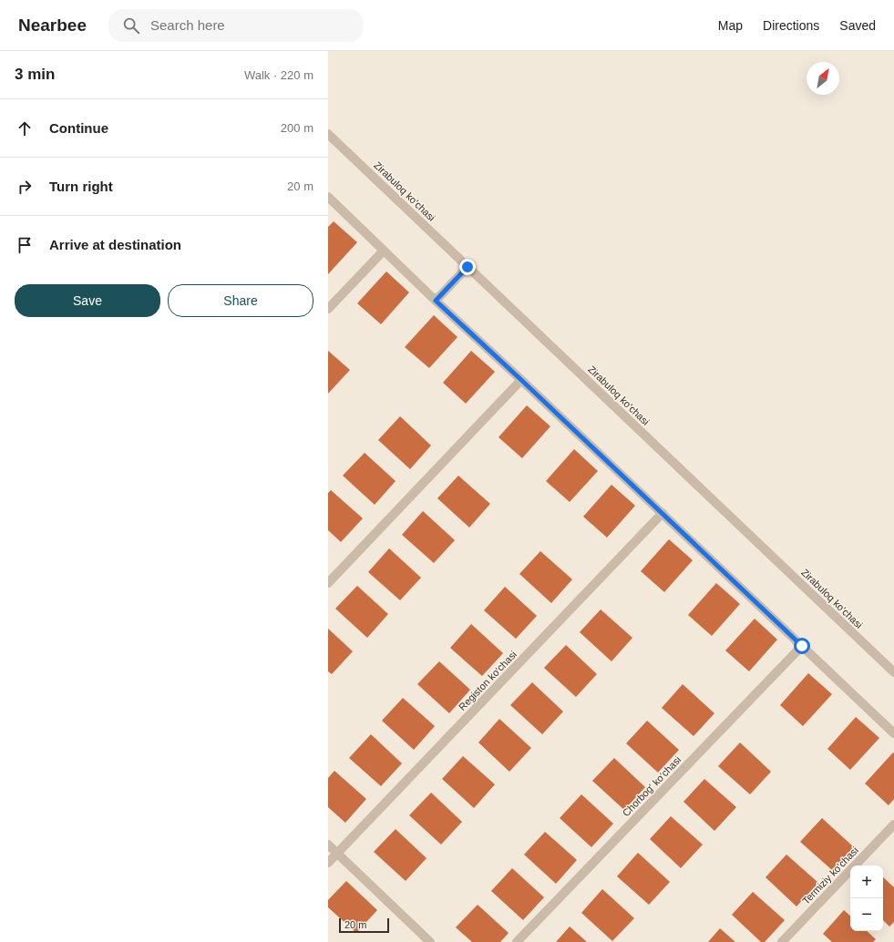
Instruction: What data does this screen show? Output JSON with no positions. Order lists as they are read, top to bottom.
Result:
{
  "streets": {
    "street": [
      "Zirabuloq ko'chasi",
      "Registon ko'chasi",
      "Chorbog' ko'chasi",
      "Termiziy ko'chasi"
    ]
  },
  "scale_bar": "20 m",
  "north": "top right",
  "page": {
    "header": "Nearbee",
    "search": "Search here",
    "nav": ["Map", "Directions", "Saved"],
    "heading": ["3 min", "Walk · 220 m"],
    "list": [
      ["Continue", "200 m"],
      ["Turn right", "20 m"],
      "Arrive at destination"
    ],
    "buttons": ["Save", "Share"],
    "map_buttons": ["+", "−"],
    "scale": "20 m"
  }
}
